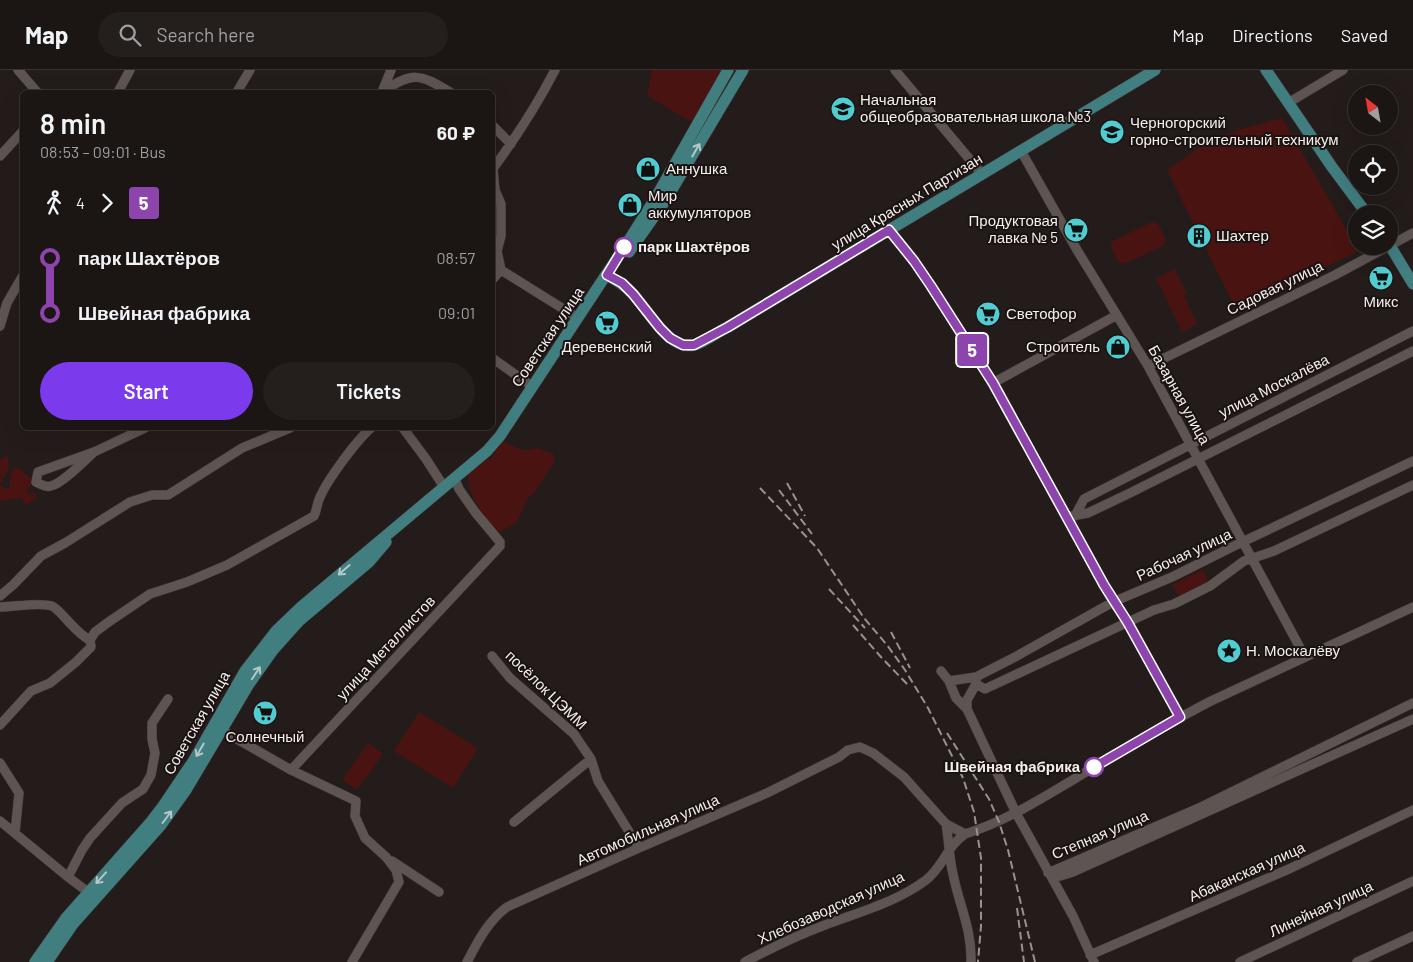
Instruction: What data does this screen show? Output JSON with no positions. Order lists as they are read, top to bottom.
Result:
{
  "streets": {
    "main road": ["улица Красных Партизан", "Советская улица"],
    "street": [
      "Садовая улица",
      "улица Москалёва",
      "Базарная улица",
      "Рабочая улица",
      "улица Металлистов",
      "посёлок ЦЭММ",
      "Автомобильная улица",
      "Степная улица",
      "Абаканская улица",
      "Хлебозаводская улица",
      "Линейная улица"
    ]
  },
  "crossings": [
    ["улица Красных Партизан", "Советская улица"],
    ["улица Красных Партизан", "Базарная улица"],
    ["Садовая улица", "Базарная улица"],
    ["Советская улица", "улица Металлистов"],
    ["улица Москалёва", "Базарная улица"],
    ["Базарная улица", "Рабочая улица"],
    ["посёлок ЦЭММ", "Автомобильная улица"]
  ],
  "places": {
    "school or university": ["Начальная общеобразовательная школа №3", "Черногорский горно-строительный техникум"],
    "shop": ["Аннушка", "Мир аккумуляторов", "Строитель"],
    "supermarket": [
      "Продуктовая лавка № 5",
      "Микс",
      "Светофор",
      "Деревенский",
      "Солнечный"
    ],
    "building": ["Шахтер"],
    "other": ["парк Шахтёров", "Швейная фабрика"],
    "place": ["Н. Москалёву"]
  },
  "lines": ["bus line 5"],
  "north": "top left",
  "page": {
    "header": "Map",
    "search": "Search here",
    "nav": ["Map", "Directions", "Saved"],
    "on_map": "5",
    "heading": ["8 min", "08:53 – 09:01 · Bus", "60 ₽"],
    "legs": ["4", "5"],
    "list": [
      {
        "name": "парк Шахтёров",
        "value": "08:57"
      },
      {
        "name": "Швейная фабрика",
        "value": "09:01"
      }
    ],
    "buttons": ["Start", "Tickets"]
  }
}
